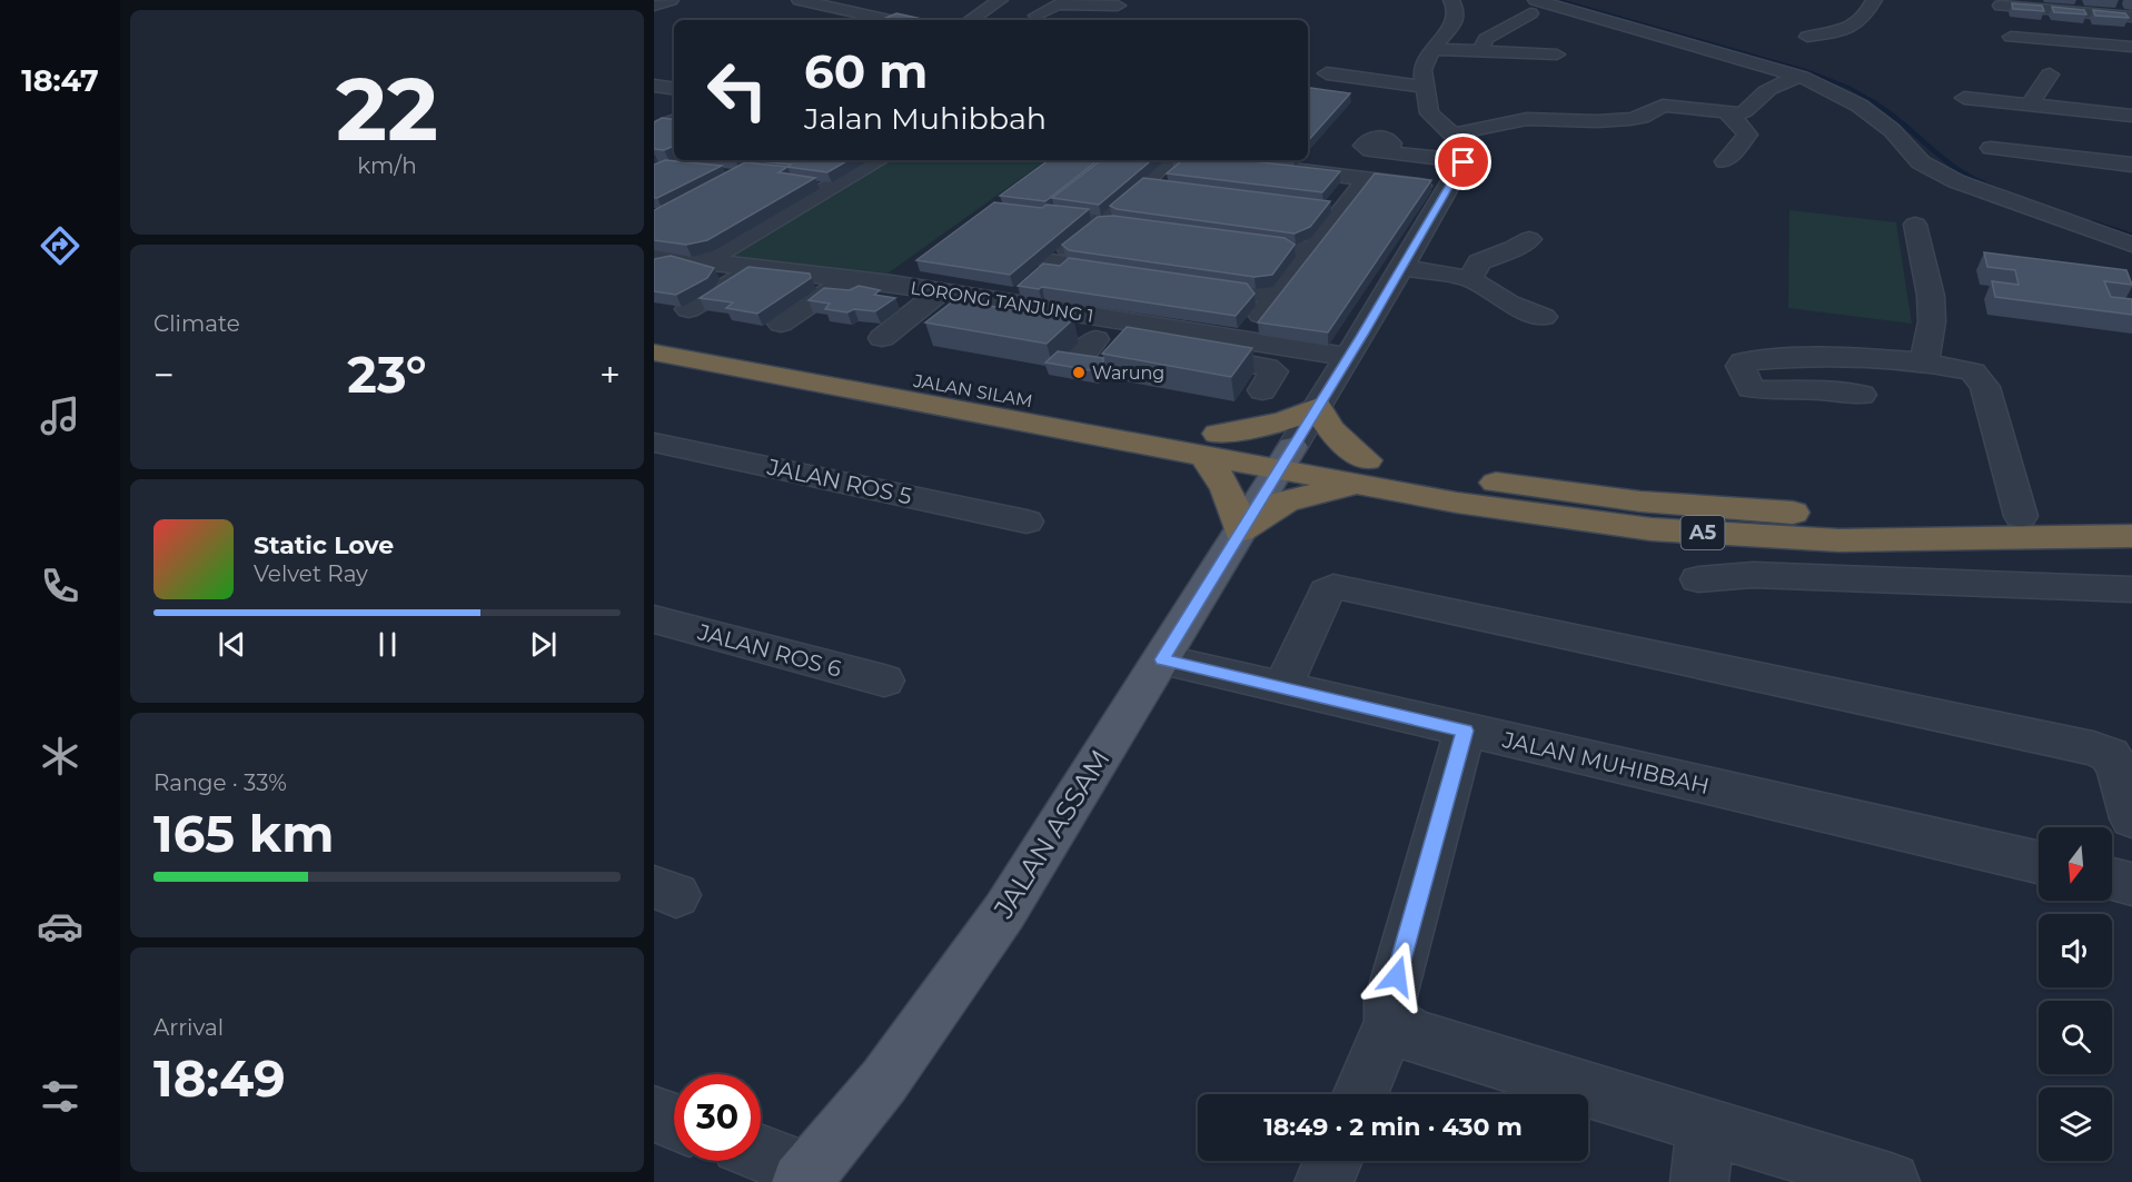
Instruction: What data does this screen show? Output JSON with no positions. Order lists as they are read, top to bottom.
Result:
{
  "streets": {
    "highway": ["JALAN SILAM", "A5"],
    "main road": ["JALAN ASSAM"],
    "street": [
      "LORONG TANJUNG 1",
      "JALAN ROS 5",
      "JALAN ROS 6",
      "JALAN MUHIBBAH"
    ]
  },
  "crossings": [
    ["JALAN SILAM", "A5"],
    ["JALAN SILAM", "JALAN ASSAM"],
    ["A5", "JALAN ASSAM"],
    ["JALAN MUHIBBAH", "JALAN ASSAM"]
  ],
  "places": ["Warung"],
  "north": "bottom",
  "page": {
    "tabs": "18:47",
    "tile": [
      ["22", "km/h"],
      "Climate",
      ["Range · 33%", "165 km"],
      ["Arrival", "18:49"]
    ],
    "turn": ["60 m", "Jalan Muhibbah"],
    "heat": ["−", "23°", "+"],
    "song": ["Static Love", "Velvet Ray"],
    "limit": "30",
    "trip": "18:49 · 2 min · 430 m"
  }
}
